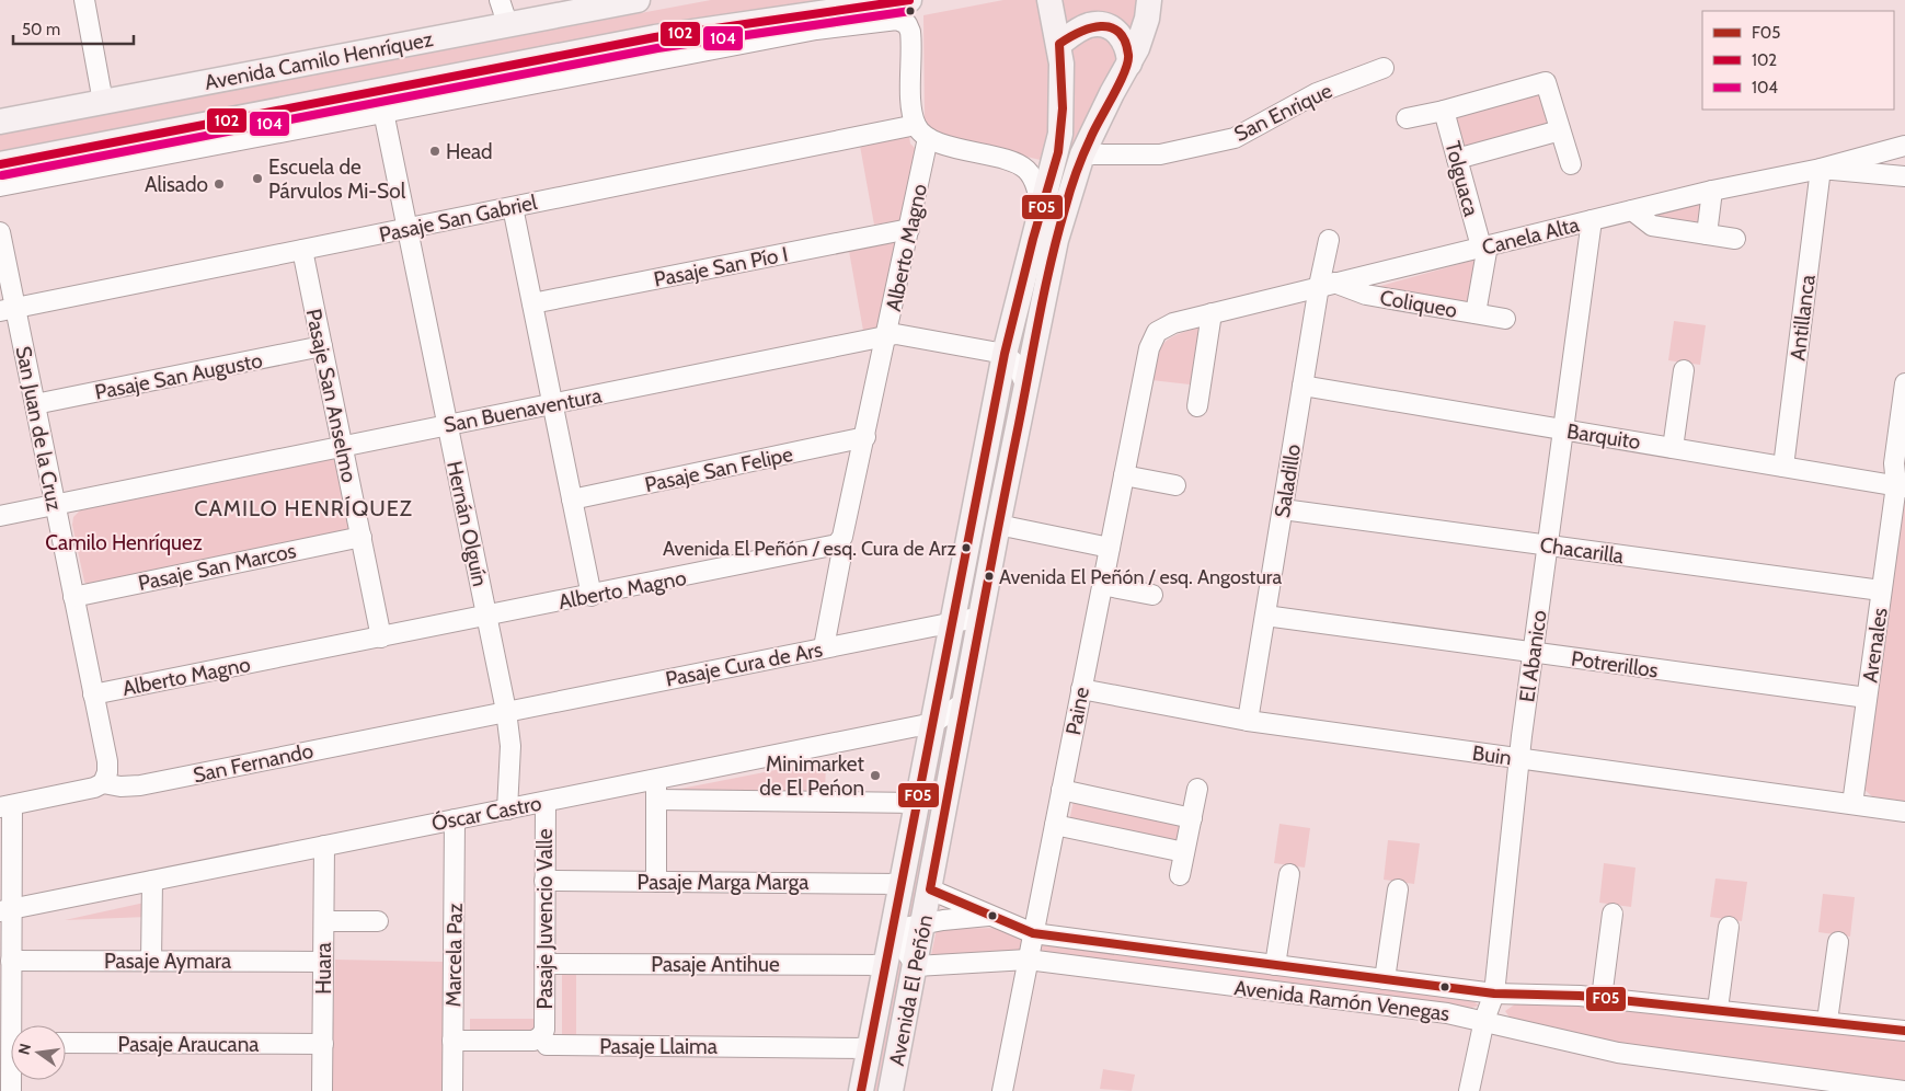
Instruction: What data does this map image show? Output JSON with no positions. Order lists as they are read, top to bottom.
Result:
{
  "streets": {
    "main road": ["Avenida Camilo Henríquez", "Avenida El Peñón"],
    "street": [
      "San Enrique",
      "Tolguaca",
      "Pasaje San Gabriel",
      "Canela Alta",
      "Alberto Magno",
      "Pasaje San Pío I",
      "Coliqueo",
      "Antillanca",
      "Pasaje San Augusto",
      "Pasaje San Anselmo",
      "San Buenaventura",
      "San Juan de la Cruz",
      "Barquito",
      "Pasaje San Felipe",
      "Saladillo",
      "Hernán Olguín",
      "Chacarilla",
      "Pasaje San Marcos",
      "Arenales",
      "El Abanico",
      "Pasaje Cura de Ars",
      "Potrerillos",
      "Paine",
      "Buin",
      "San Fernando",
      "Óscar Castro",
      "Pasaje Marga Marga",
      "Pasaje Juvencio Valle",
      "Marcela Paz",
      "Pasaje Aymara",
      "Pasaje Antihue",
      "Huara",
      "Avenida Ramón Venegas",
      "Pasaje Araucana",
      "Pasaje Llaima"
    ]
  },
  "crossings": [
    ["San Enrique", "Avenida El Peñón"],
    ["Tolguaca", "Canela Alta"],
    ["Pasaje San Gabriel", "Alberto Magno"],
    ["Pasaje San Gabriel", "Pasaje San Anselmo"],
    ["Pasaje San Gabriel", "San Juan de la Cruz"],
    ["Pasaje San Gabriel", "Hernán Olguín"],
    ["Canela Alta", "Coliqueo"],
    ["Canela Alta", "Antillanca"],
    ["Canela Alta", "Saladillo"],
    ["Canela Alta", "El Abanico"],
    ["Canela Alta", "Paine"],
    ["Alberto Magno", "Pasaje San Pío I"],
    ["Alberto Magno", "Pasaje San Anselmo"],
    ["Alberto Magno", "San Buenaventura"],
    ["Alberto Magno", "San Juan de la Cruz"],
    ["Alberto Magno", "Pasaje San Felipe"],
    ["Alberto Magno", "Hernán Olguín"],
    ["Coliqueo", "Saladillo"],
    ["Antillanca", "Barquito"],
    ["Pasaje San Augusto", "Pasaje San Anselmo"],
    ["Pasaje San Augusto", "San Juan de la Cruz"],
    ["Pasaje San Anselmo", "San Buenaventura"],
    ["Pasaje San Anselmo", "Pasaje San Marcos"],
    ["San Buenaventura", "San Juan de la Cruz"],
    ["San Buenaventura", "Hernán Olguín"],
    ["San Buenaventura", "Avenida El Peñón"],
    ["San Juan de la Cruz", "Pasaje San Marcos"],
    ["San Juan de la Cruz", "San Fernando"],
    ["Barquito", "Saladillo"],
    ["Barquito", "Arenales"],
    ["Barquito", "El Abanico"],
    ["Saladillo", "Chacarilla"],
    ["Saladillo", "Potrerillos"],
    ["Saladillo", "Buin"],
    ["Hernán Olguín", "Pasaje Cura de Ars"],
    ["Hernán Olguín", "San Fernando"],
    ["Hernán Olguín", "Óscar Castro"],
    ["Chacarilla", "Arenales"],
    ["Chacarilla", "El Abanico"],
    ["Arenales", "Potrerillos"],
    ["Arenales", "Buin"],
    ["El Abanico", "Potrerillos"],
    ["El Abanico", "Buin"],
    ["El Abanico", "Avenida Ramón Venegas"],
    ["Pasaje Cura de Ars", "San Fernando"],
    ["Pasaje Cura de Ars", "Avenida El Peñón"],
    ["Paine", "Buin"],
    ["Paine", "Avenida Ramón Venegas"],
    ["Óscar Castro", "Pasaje Juvencio Valle"],
    ["Óscar Castro", "Marcela Paz"],
    ["Óscar Castro", "Huara"],
    ["Óscar Castro", "Avenida El Peñón"],
    ["Pasaje Marga Marga", "Pasaje Juvencio Valle"],
    ["Pasaje Marga Marga", "Avenida El Peñón"],
    ["Pasaje Juvencio Valle", "Pasaje Antihue"],
    ["Pasaje Juvencio Valle", "Pasaje Llaima"],
    ["Pasaje Aymara", "Huara"],
    ["Pasaje Antihue", "Avenida El Peñón"],
    ["Huara", "Pasaje Araucana"],
    ["Avenida El Peñón", "Avenida Ramón Venegas"],
    ["Avenida El Peñón", "Pasaje Llaima"]
  ],
  "districts": ["CAMILO HENRÍQUEZ"],
  "parks": ["Camilo Henríquez"],
  "places": [
    "Head",
    "Escuela de Párvulos Mi-Sol",
    "Alisado",
    "Avenida El Peñón / esq. Cura de Arz",
    "Avenida El Peñón / esq. Angostura",
    "Minimarket de El Peńon"
  ],
  "lines": ["transit line 102", "transit line 104", "transit line F05"],
  "legend": ["F05", "102", "104"],
  "scale_bar": "50 m",
  "north": "left"
}
